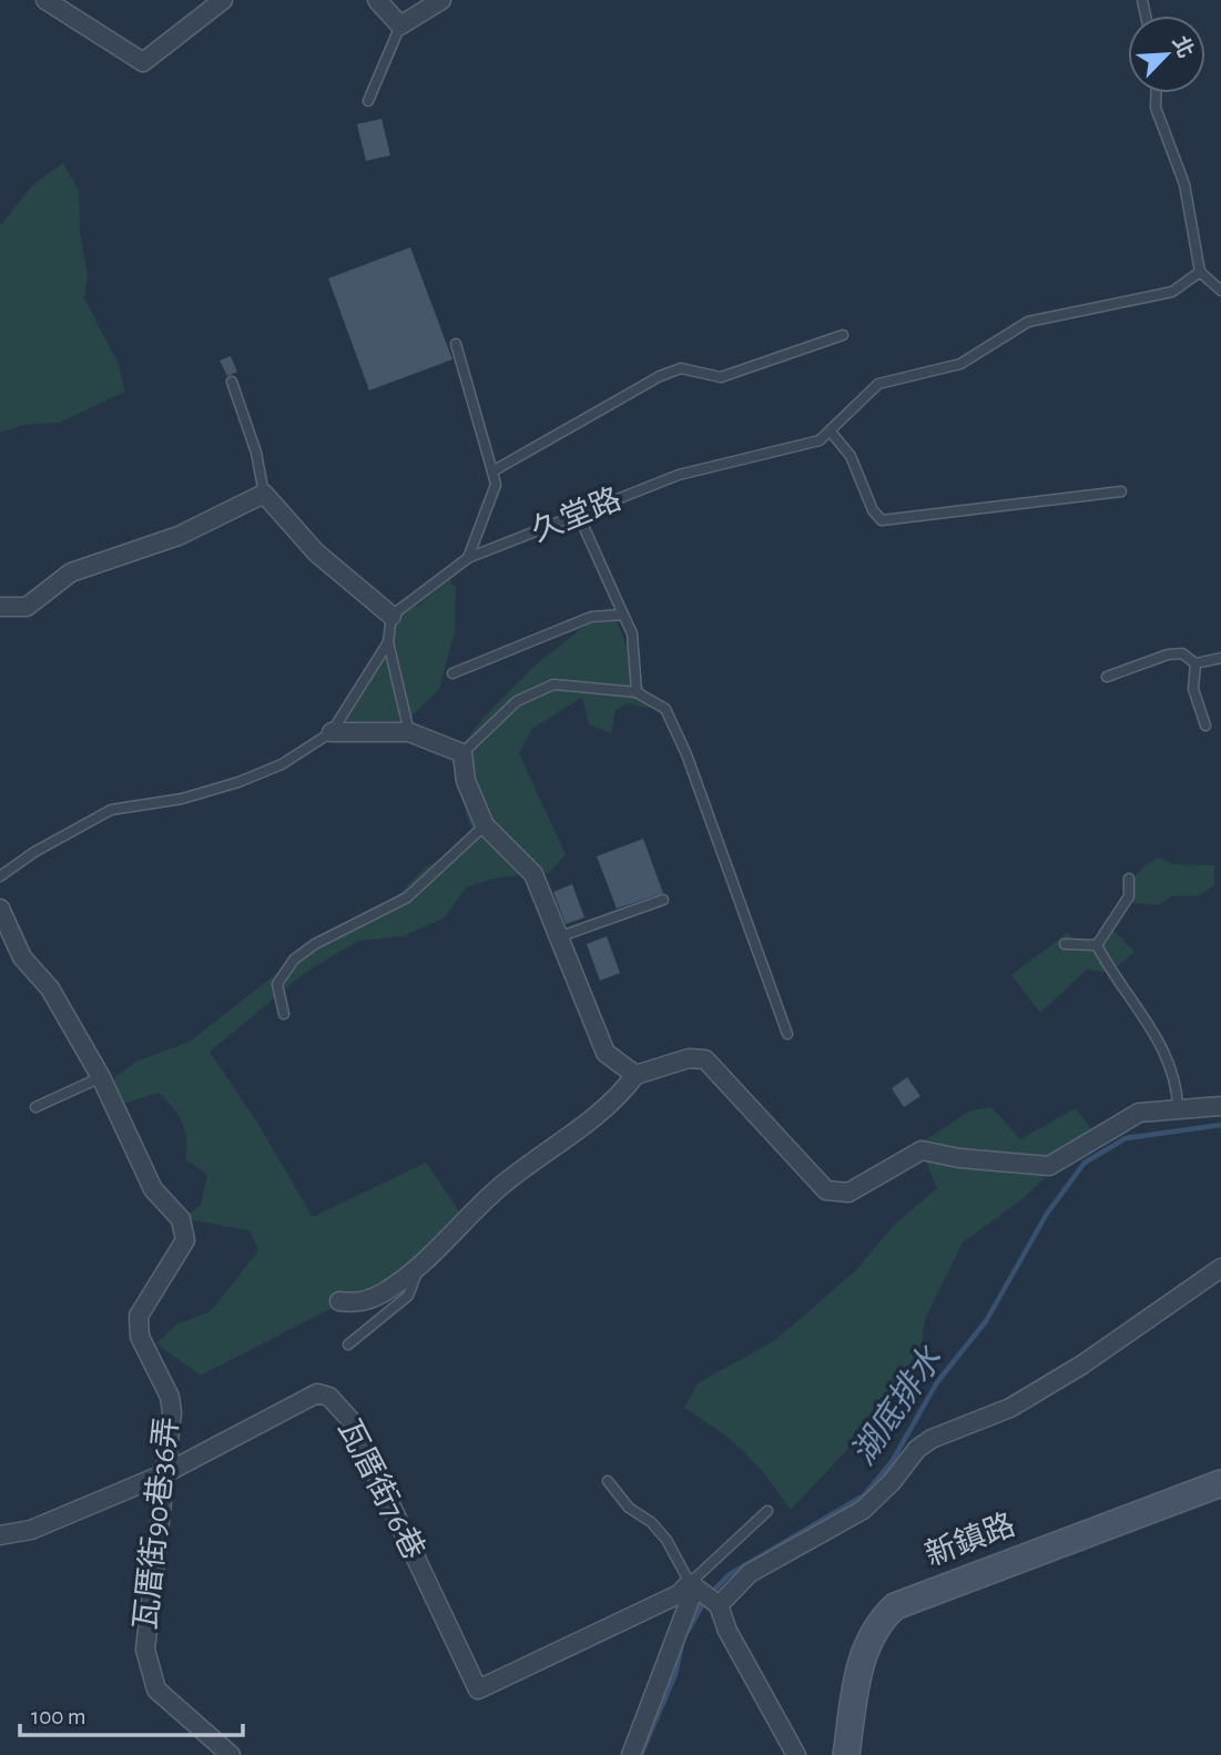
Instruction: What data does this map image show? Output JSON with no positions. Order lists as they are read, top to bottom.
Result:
{
  "streets": {
    "street": ["瓦厝街76巷", "瓦厝街90巷36弄", "新鎮路"],
    "lane": ["久堂路"]
  },
  "crossings": [
    ["瓦厝街76巷", "瓦厝街90巷36弄"]
  ],
  "water": ["湖底排水"],
  "scale_bar": "100 m",
  "north": "top right"
}
